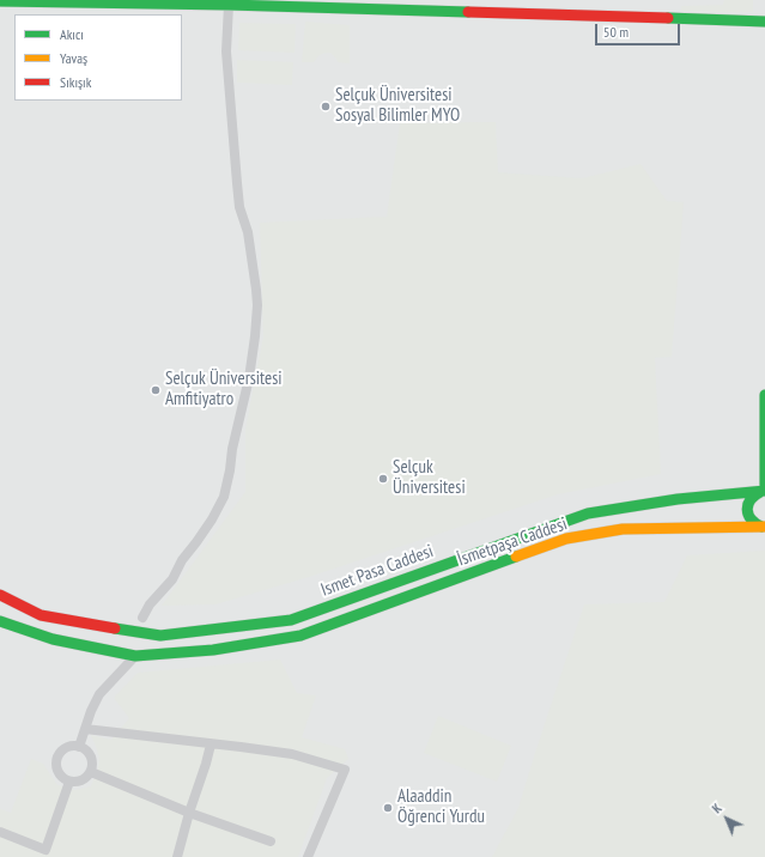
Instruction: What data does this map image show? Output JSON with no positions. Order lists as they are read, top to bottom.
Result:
{
  "streets": {
    "main road": ["İsmetpaşa Caddesi", "Ismet Pasa Caddesi"]
  },
  "places": [
    "Selçuk Üniversitesi Sosyal Bilimler MYO",
    "Selçuk Üniversitesi Amfitiyatro",
    "Selçuk Üniversitesi",
    "Alaaddin Öğrenci Yurdu"
  ],
  "legend": ["Akıcı", "Yavaş", "Sıkışık"],
  "scale_bar": "50 m",
  "north": "top left"
}
